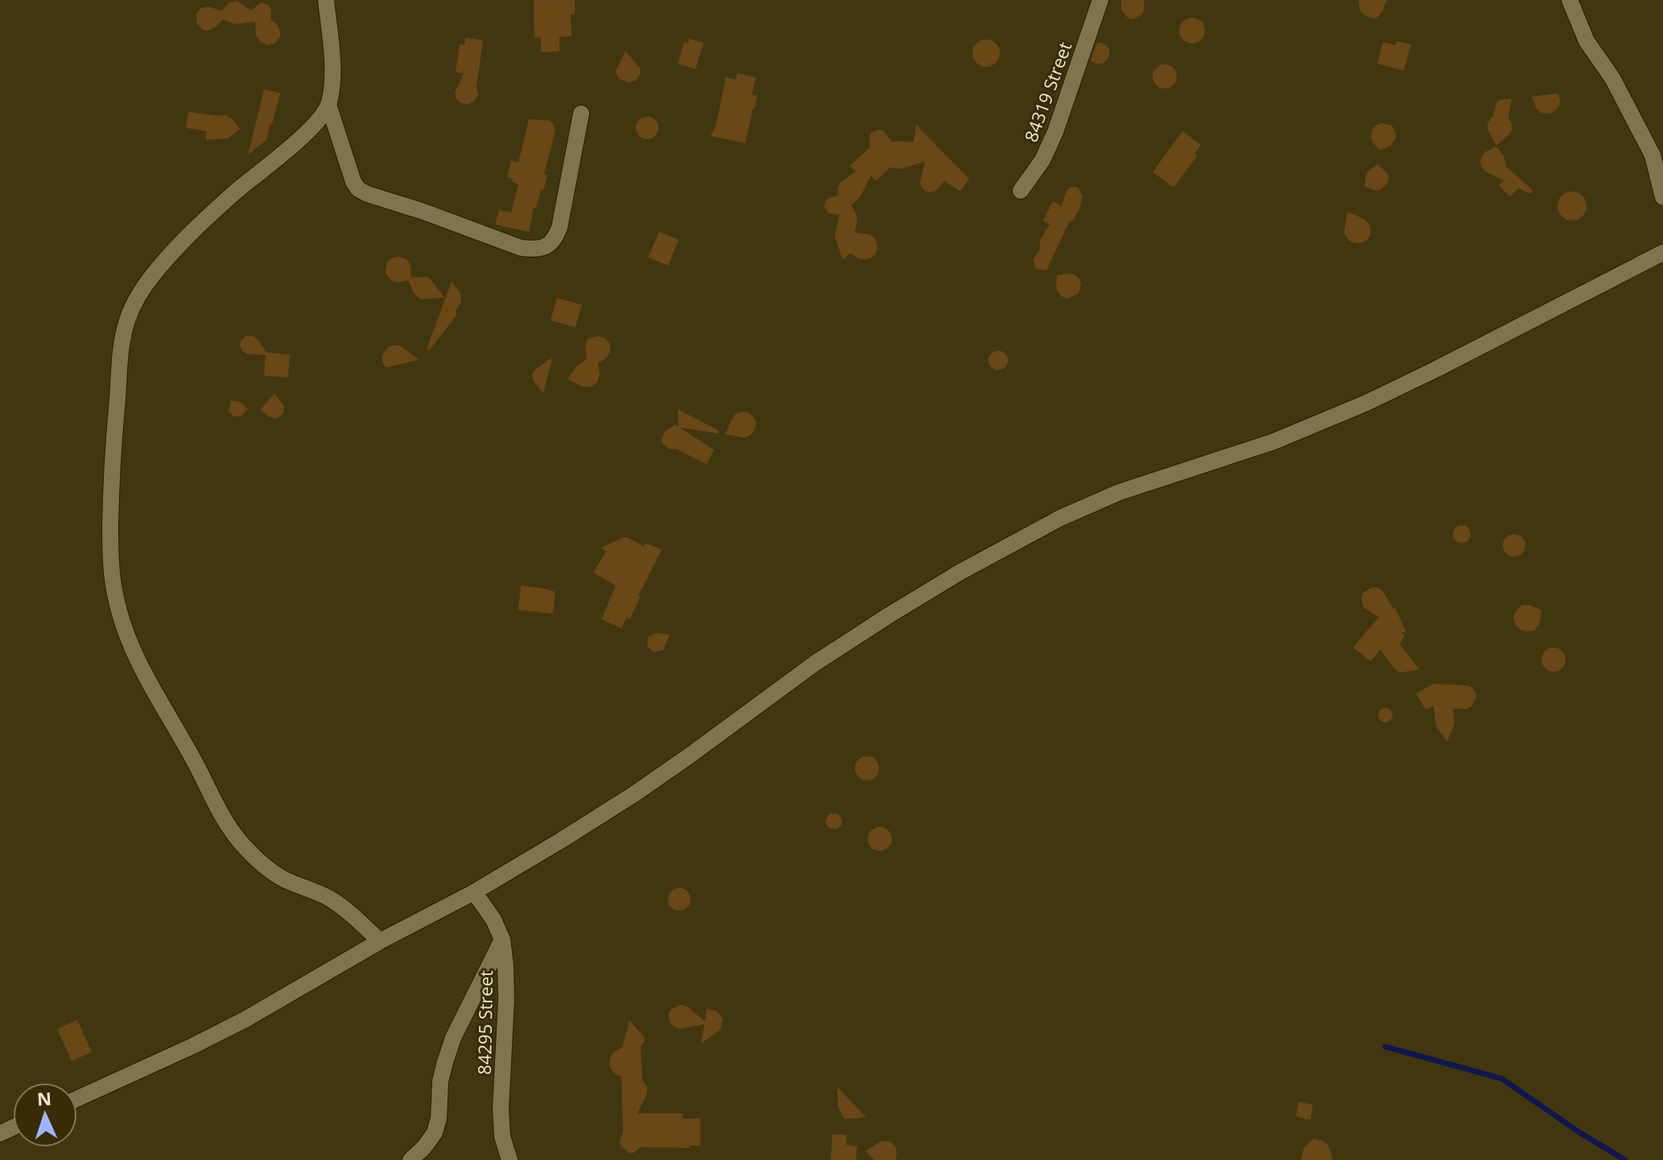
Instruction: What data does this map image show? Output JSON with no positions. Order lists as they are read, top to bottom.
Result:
{
  "streets": {
    "street": ["84319 Street", "84295 Street"]
  },
  "north": "top"
}
